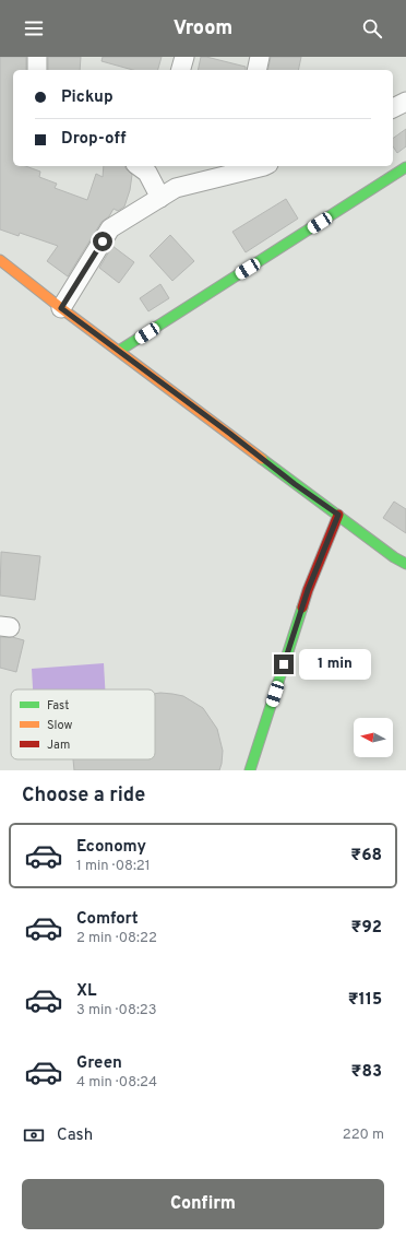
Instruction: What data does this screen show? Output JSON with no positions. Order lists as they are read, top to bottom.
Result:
{
  "legend": ["Fast", "Slow", "Jam"],
  "north": "left",
  "page": {
    "header": "Vroom",
    "banner": ["Pickup", "Drop-off"],
    "bubble": "1 min",
    "heading": "Choose a ride",
    "list": [
      {
        "name": "Economy",
        "note": "1 min · 08:21",
        "value": "₹68"
      },
      {
        "name": "Comfort",
        "note": "2 min · 08:22",
        "value": "₹92"
      },
      {
        "name": "XL",
        "note": "3 min · 08:23",
        "value": "₹115"
      },
      {
        "name": "Green",
        "note": "4 min · 08:24",
        "value": "₹83"
      }
    ],
    "pay": ["Cash", "220 m"],
    "buttons": "Confirm"
  }
}
